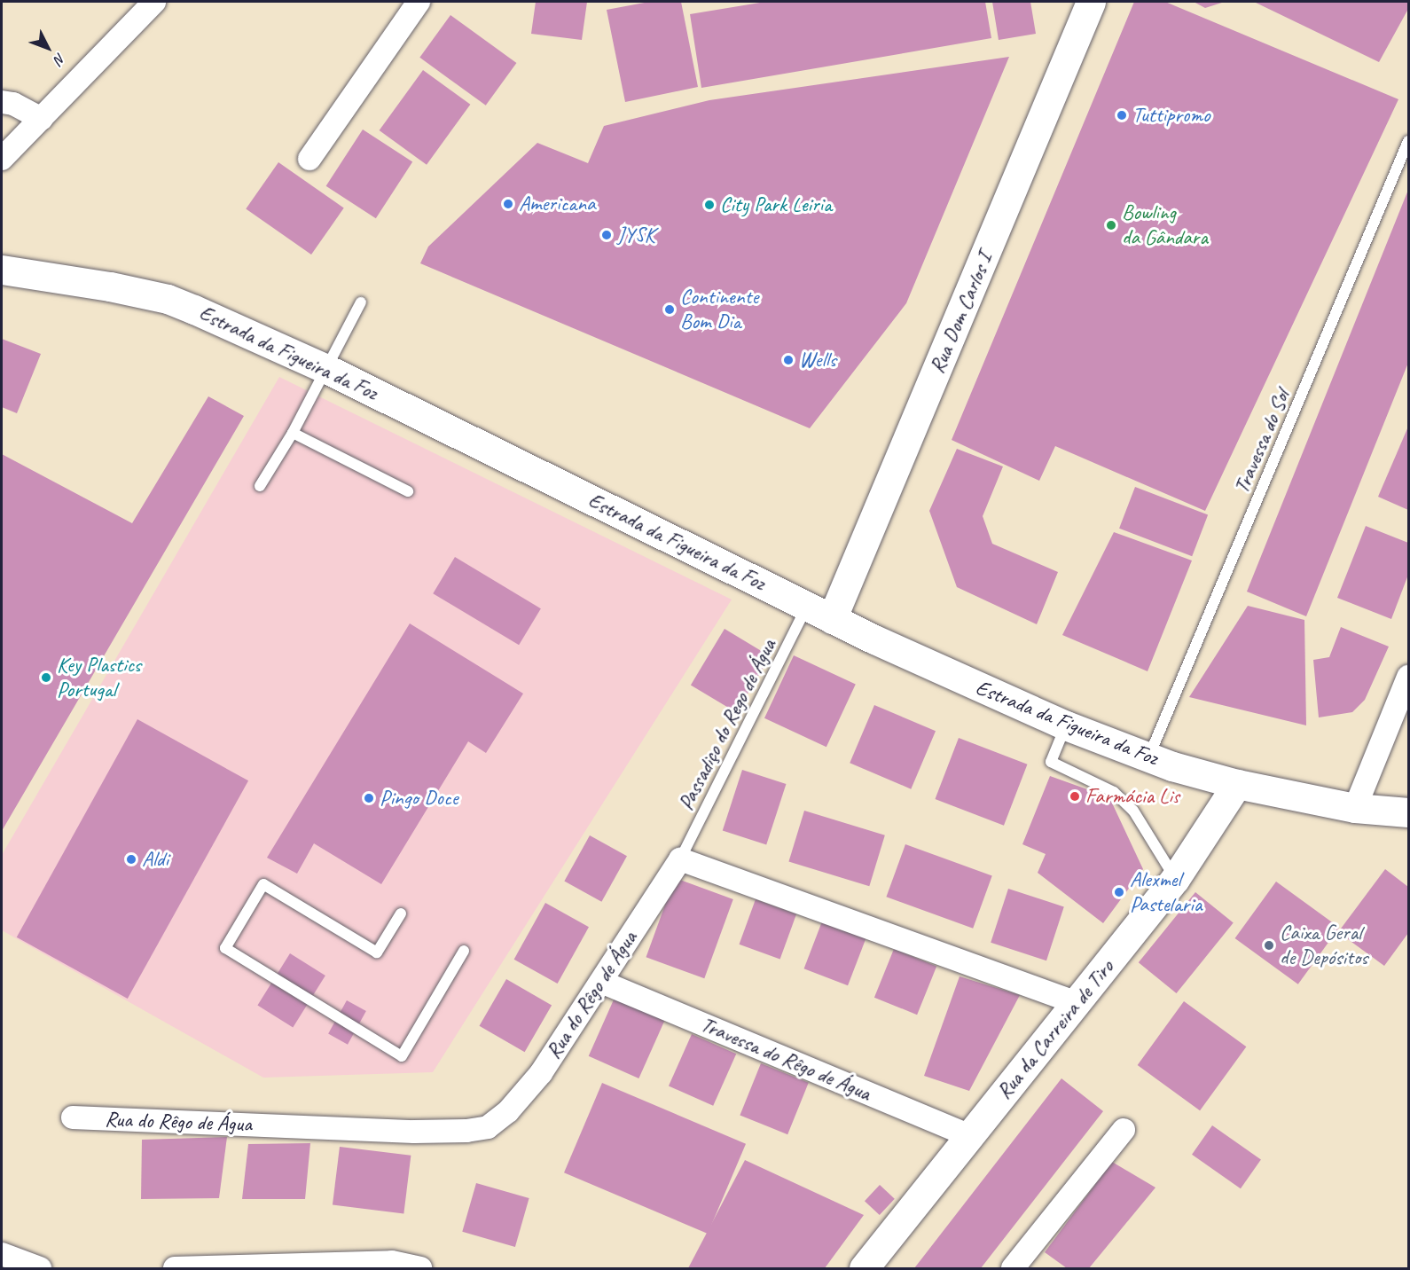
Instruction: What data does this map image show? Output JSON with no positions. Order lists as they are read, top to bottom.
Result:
{
  "streets": {
    "main road": ["Rua Dom Carlos I", "Estrada da Figueira da Foz", "Rua da Carreira de Tiro"],
    "street": ["Rua do Rêgo de Água", "Travessa do Rêgo de Água"],
    "lane": ["Travessa do Sol", "Passadiço do Rego de Água"]
  },
  "crossings": [
    ["Rua Dom Carlos I", "Estrada da Figueira da Foz"],
    ["Rua Dom Carlos I", "Passadiço do Rego de Água"],
    ["Estrada da Figueira da Foz", "Travessa do Sol"],
    ["Estrada da Figueira da Foz", "Passadiço do Rego de Água"],
    ["Estrada da Figueira da Foz", "Rua da Carreira de Tiro"],
    ["Passadiço do Rego de Água", "Rua do Rêgo de Água"],
    ["Rua do Rêgo de Água", "Travessa do Rêgo de Água"],
    ["Rua da Carreira de Tiro", "Travessa do Rêgo de Água"]
  ],
  "places": [
    "Tuttipromo",
    "Americana",
    "City Park Leiria",
    "Bowling da Gândara",
    "JYSK",
    "Continente Bom Dia",
    "Wells",
    "Key Plastics Portugal",
    "Farmácia Lis",
    "Pingo Doce",
    "Aldi",
    "Alexmel Pastelaria",
    "Caixa Geral de Depósitos"
  ],
  "north": "bottom right"
}
